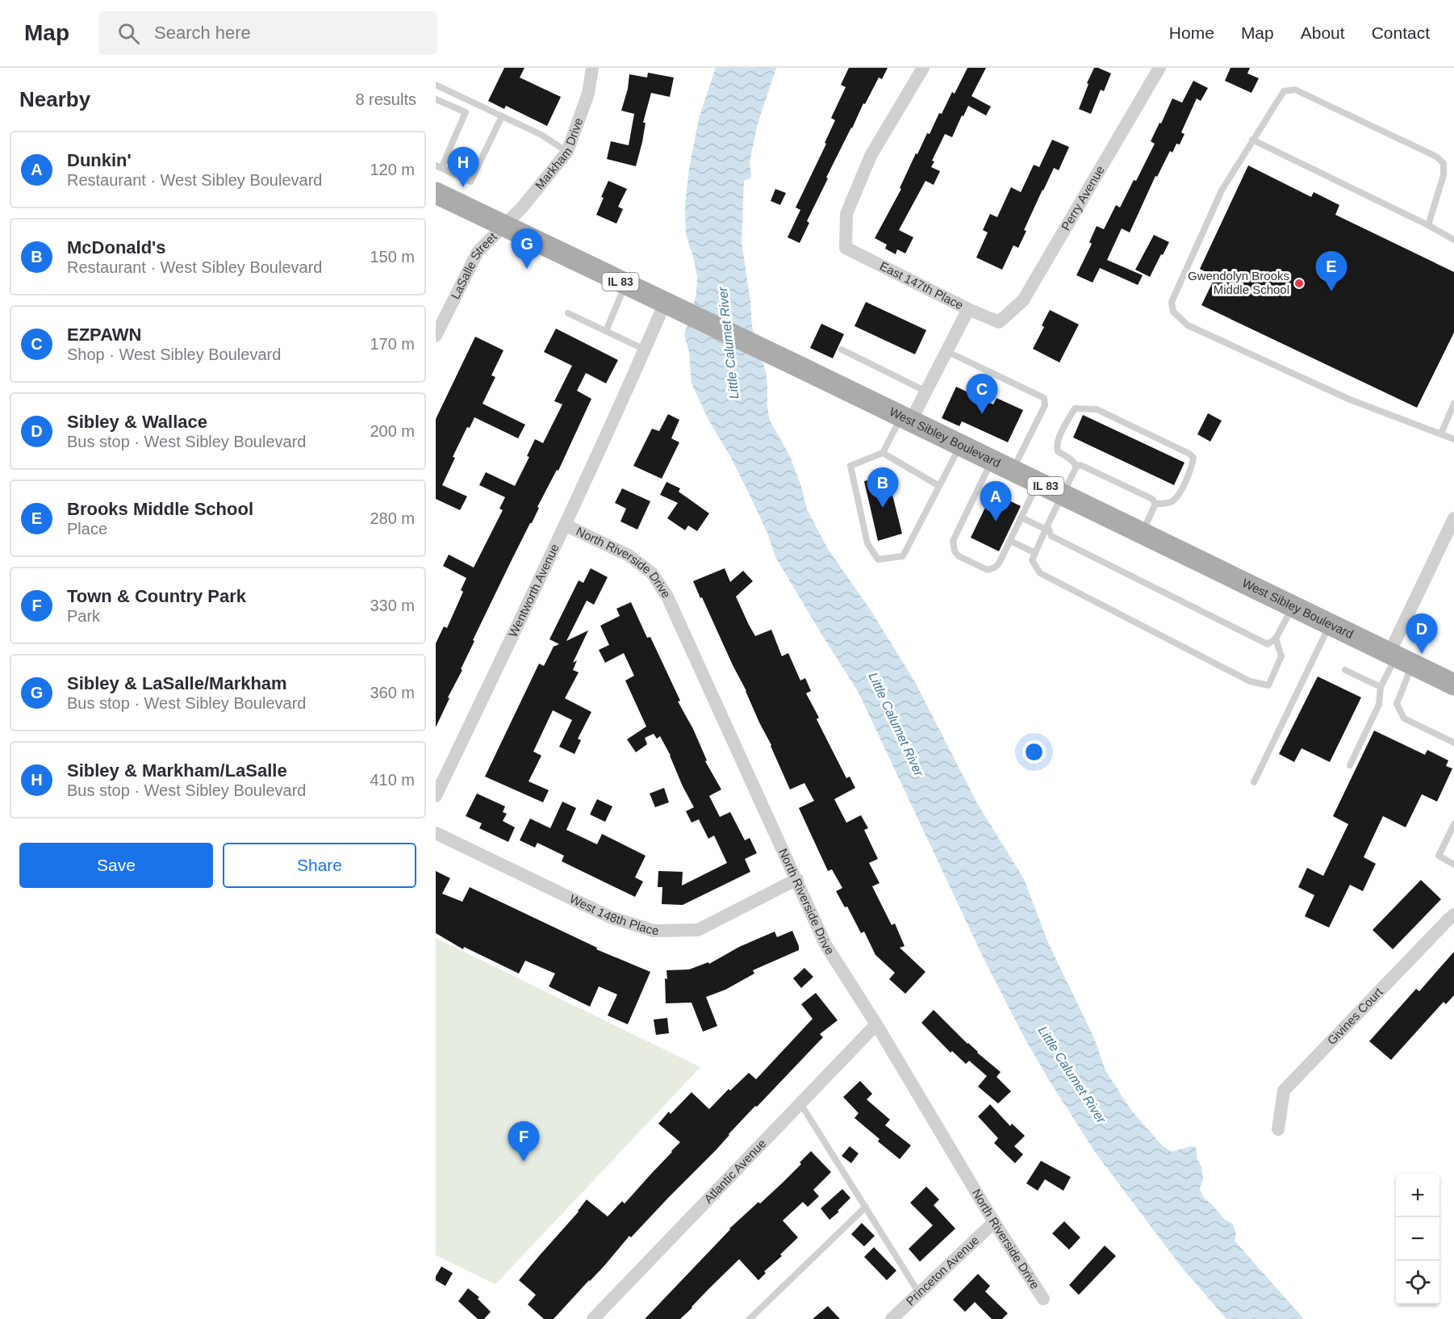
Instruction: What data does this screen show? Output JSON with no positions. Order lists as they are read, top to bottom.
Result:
{
  "streets": {
    "main road": ["IL 83", "West Sibley Boulevard"],
    "street": [
      "Markham Drive",
      "Perry Avenue",
      "LaSalle Street",
      "East 147th Place",
      "North Riverside Drive",
      "Wentworth Avenue",
      "West 148th Place",
      "Givines Court",
      "Atlantic Avenue",
      "Princeton Avenue"
    ]
  },
  "crossings": [
    ["Markham Drive", "LaSalle Street"],
    ["Markham Drive", "West Sibley Boulevard"],
    ["Perry Avenue", "East 147th Place"],
    ["LaSalle Street", "West Sibley Boulevard"],
    ["West Sibley Boulevard", "Wentworth Avenue"],
    ["North Riverside Drive", "Wentworth Avenue"],
    ["North Riverside Drive", "West 148th Place"],
    ["North Riverside Drive", "Atlantic Avenue"],
    ["North Riverside Drive", "Princeton Avenue"]
  ],
  "water": ["Little Calumet River"],
  "places": ["Gwendolyn Brooks Middle School"],
  "page": {
    "header": "Map",
    "search": "Search here",
    "nav": [
      "Home",
      "Map",
      "About",
      "Contact"
    ],
    "heading": ["Nearby", "8 results"],
    "list": [
      {
        "mark": "A",
        "name": "Dunkin'",
        "note": "Restaurant · West Sibley Boulevard",
        "value": "120 m"
      },
      {
        "mark": "B",
        "name": "McDonald's",
        "note": "Restaurant · West Sibley Boulevard",
        "value": "150 m"
      },
      {
        "mark": "C",
        "name": "EZPAWN",
        "note": "Shop · West Sibley Boulevard",
        "value": "170 m"
      },
      {
        "mark": "D",
        "name": "Sibley & Wallace",
        "note": "Bus stop · West Sibley Boulevard",
        "value": "200 m"
      },
      {
        "mark": "E",
        "name": "Brooks Middle School",
        "note": "Place",
        "value": "280 m"
      },
      {
        "mark": "F",
        "name": "Town & Country Park",
        "note": "Park",
        "value": "330 m"
      },
      {
        "mark": "G",
        "name": "Sibley & LaSalle/Markham",
        "note": "Bus stop · West Sibley Boulevard",
        "value": "360 m"
      },
      {
        "mark": "H",
        "name": "Sibley & Markham/LaSalle",
        "note": "Bus stop · West Sibley Boulevard",
        "value": "410 m"
      }
    ],
    "pins": [
      "H",
      "G",
      "E",
      "C",
      "B",
      "A",
      "D",
      "F"
    ],
    "buttons": ["Save", "Share"],
    "map_buttons": ["+", "−"]
  }
}
